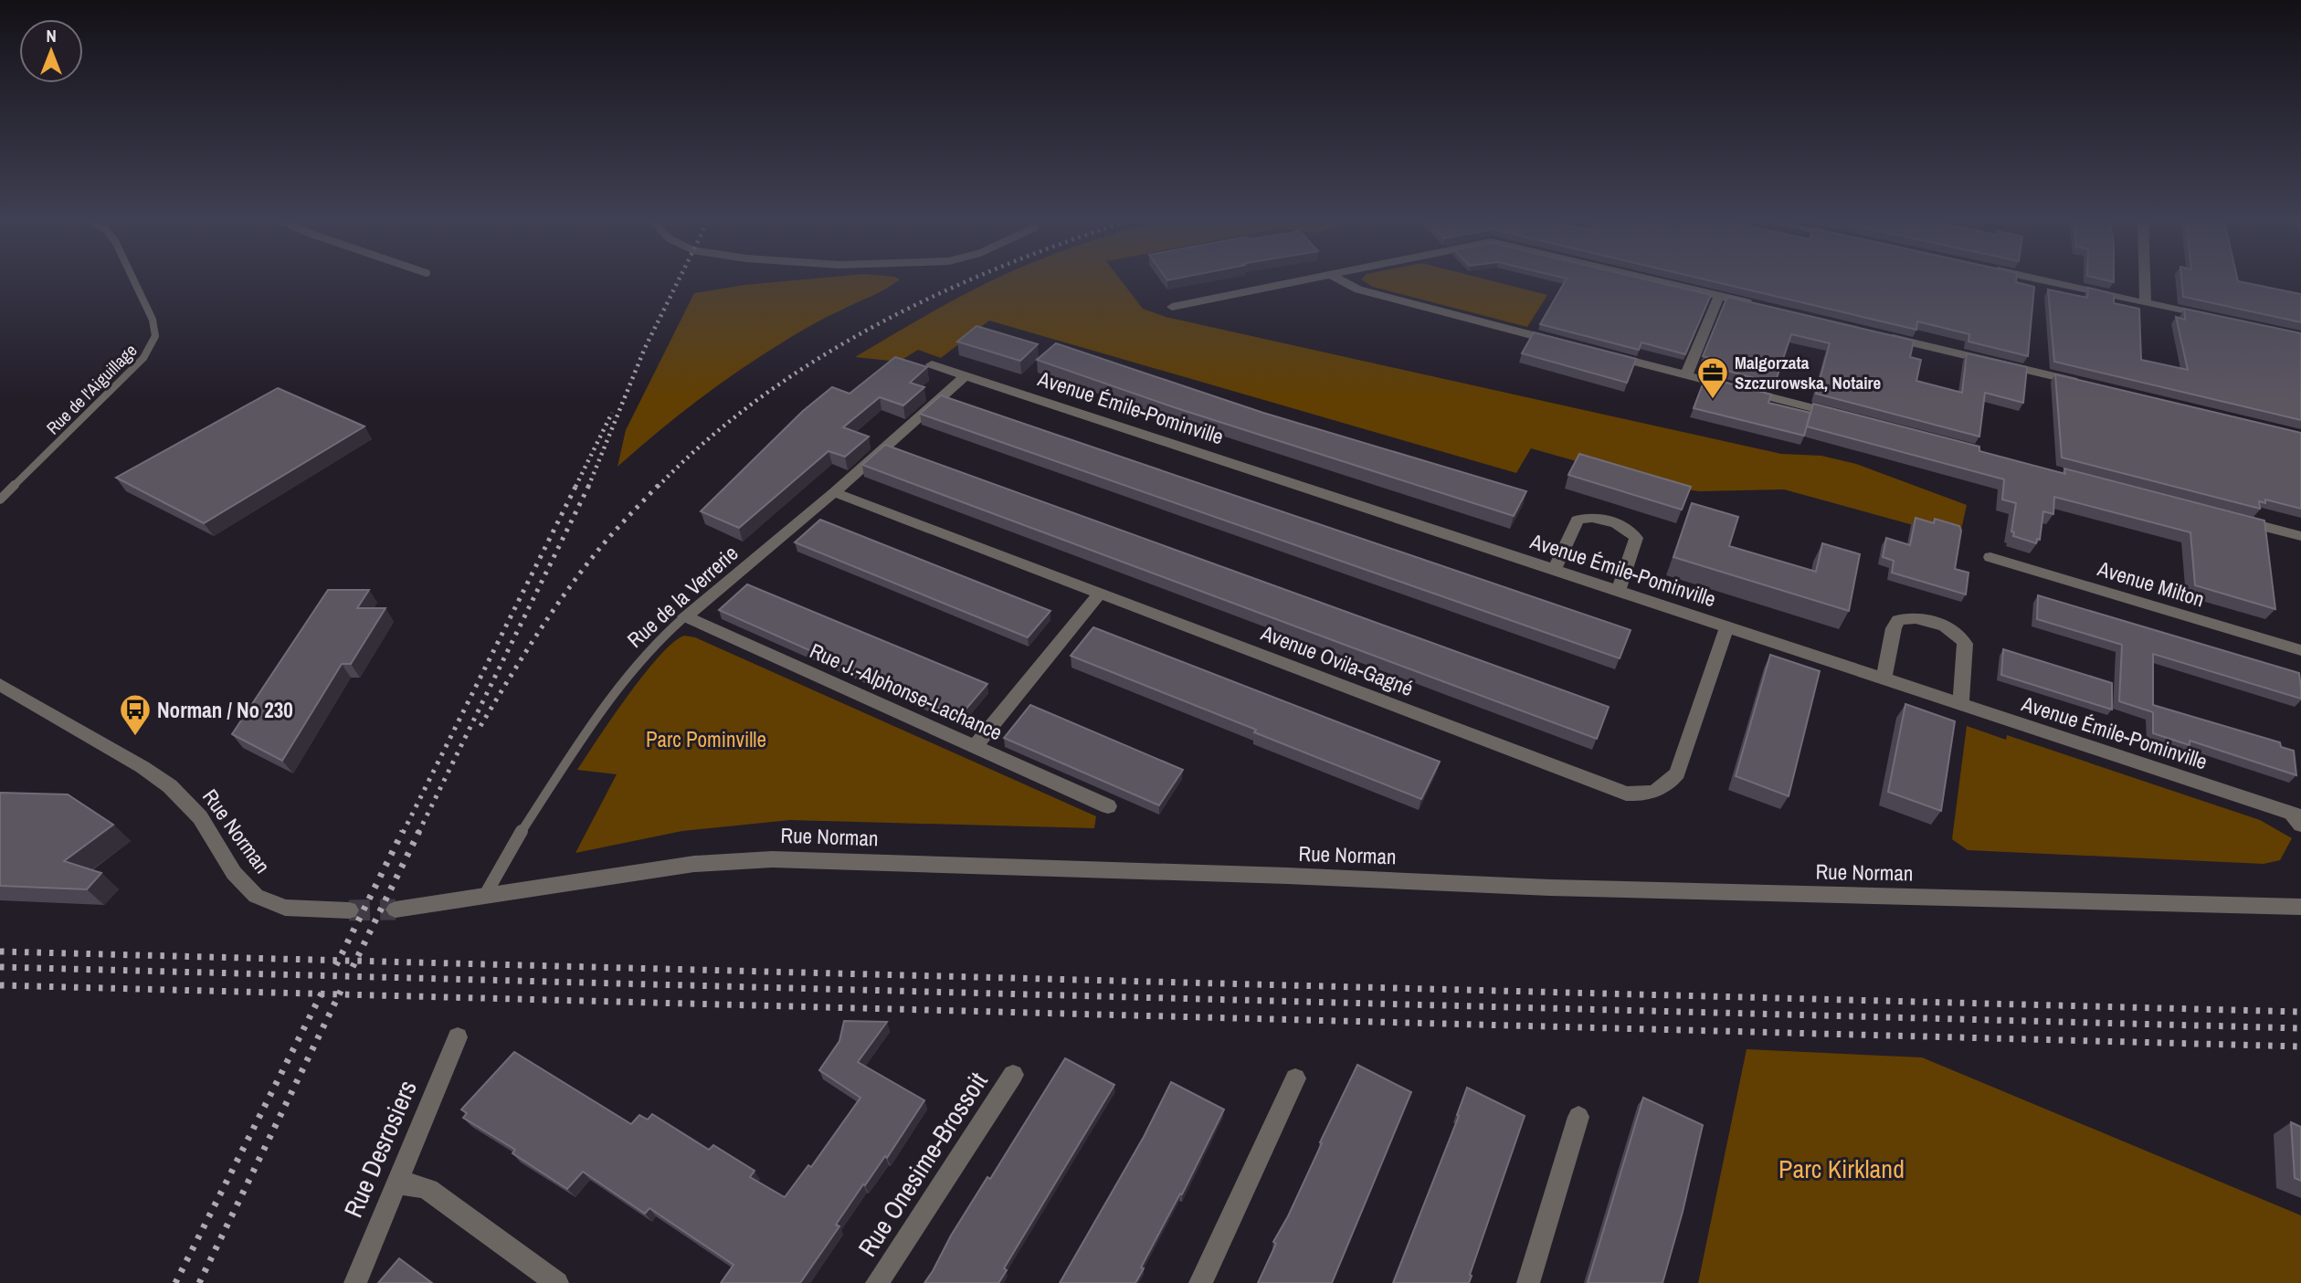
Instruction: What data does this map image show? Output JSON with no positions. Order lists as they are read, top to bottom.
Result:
{
  "streets": {
    "street": [
      "Avenue Émile-Pominville",
      "Avenue Milton",
      "Rue de la Verrerie",
      "Avenue Ovila-Gagné",
      "Rue J.-Alphonse-Lachance",
      "Rue Norman",
      "Rue Desrosiers",
      "Rue Onesime-Brossoit"
    ],
    "lane": ["Rue de l'Aiguillage"]
  },
  "crossings": [
    ["Avenue Émile-Pominville", "Rue de la Verrerie"],
    ["Avenue Émile-Pominville", "Avenue Ovila-Gagné"],
    ["Rue de la Verrerie", "Avenue Ovila-Gagné"],
    ["Rue de la Verrerie", "Rue J.-Alphonse-Lachance"],
    ["Rue de la Verrerie", "Rue Norman"]
  ],
  "parks": ["Parc Pominville", "Parc Kirkland"],
  "places": {
    "office": ["Malgorzata Szczurowska, Notaire"],
    "bus stop": ["Norman / No 230"]
  },
  "north": "top"
}
